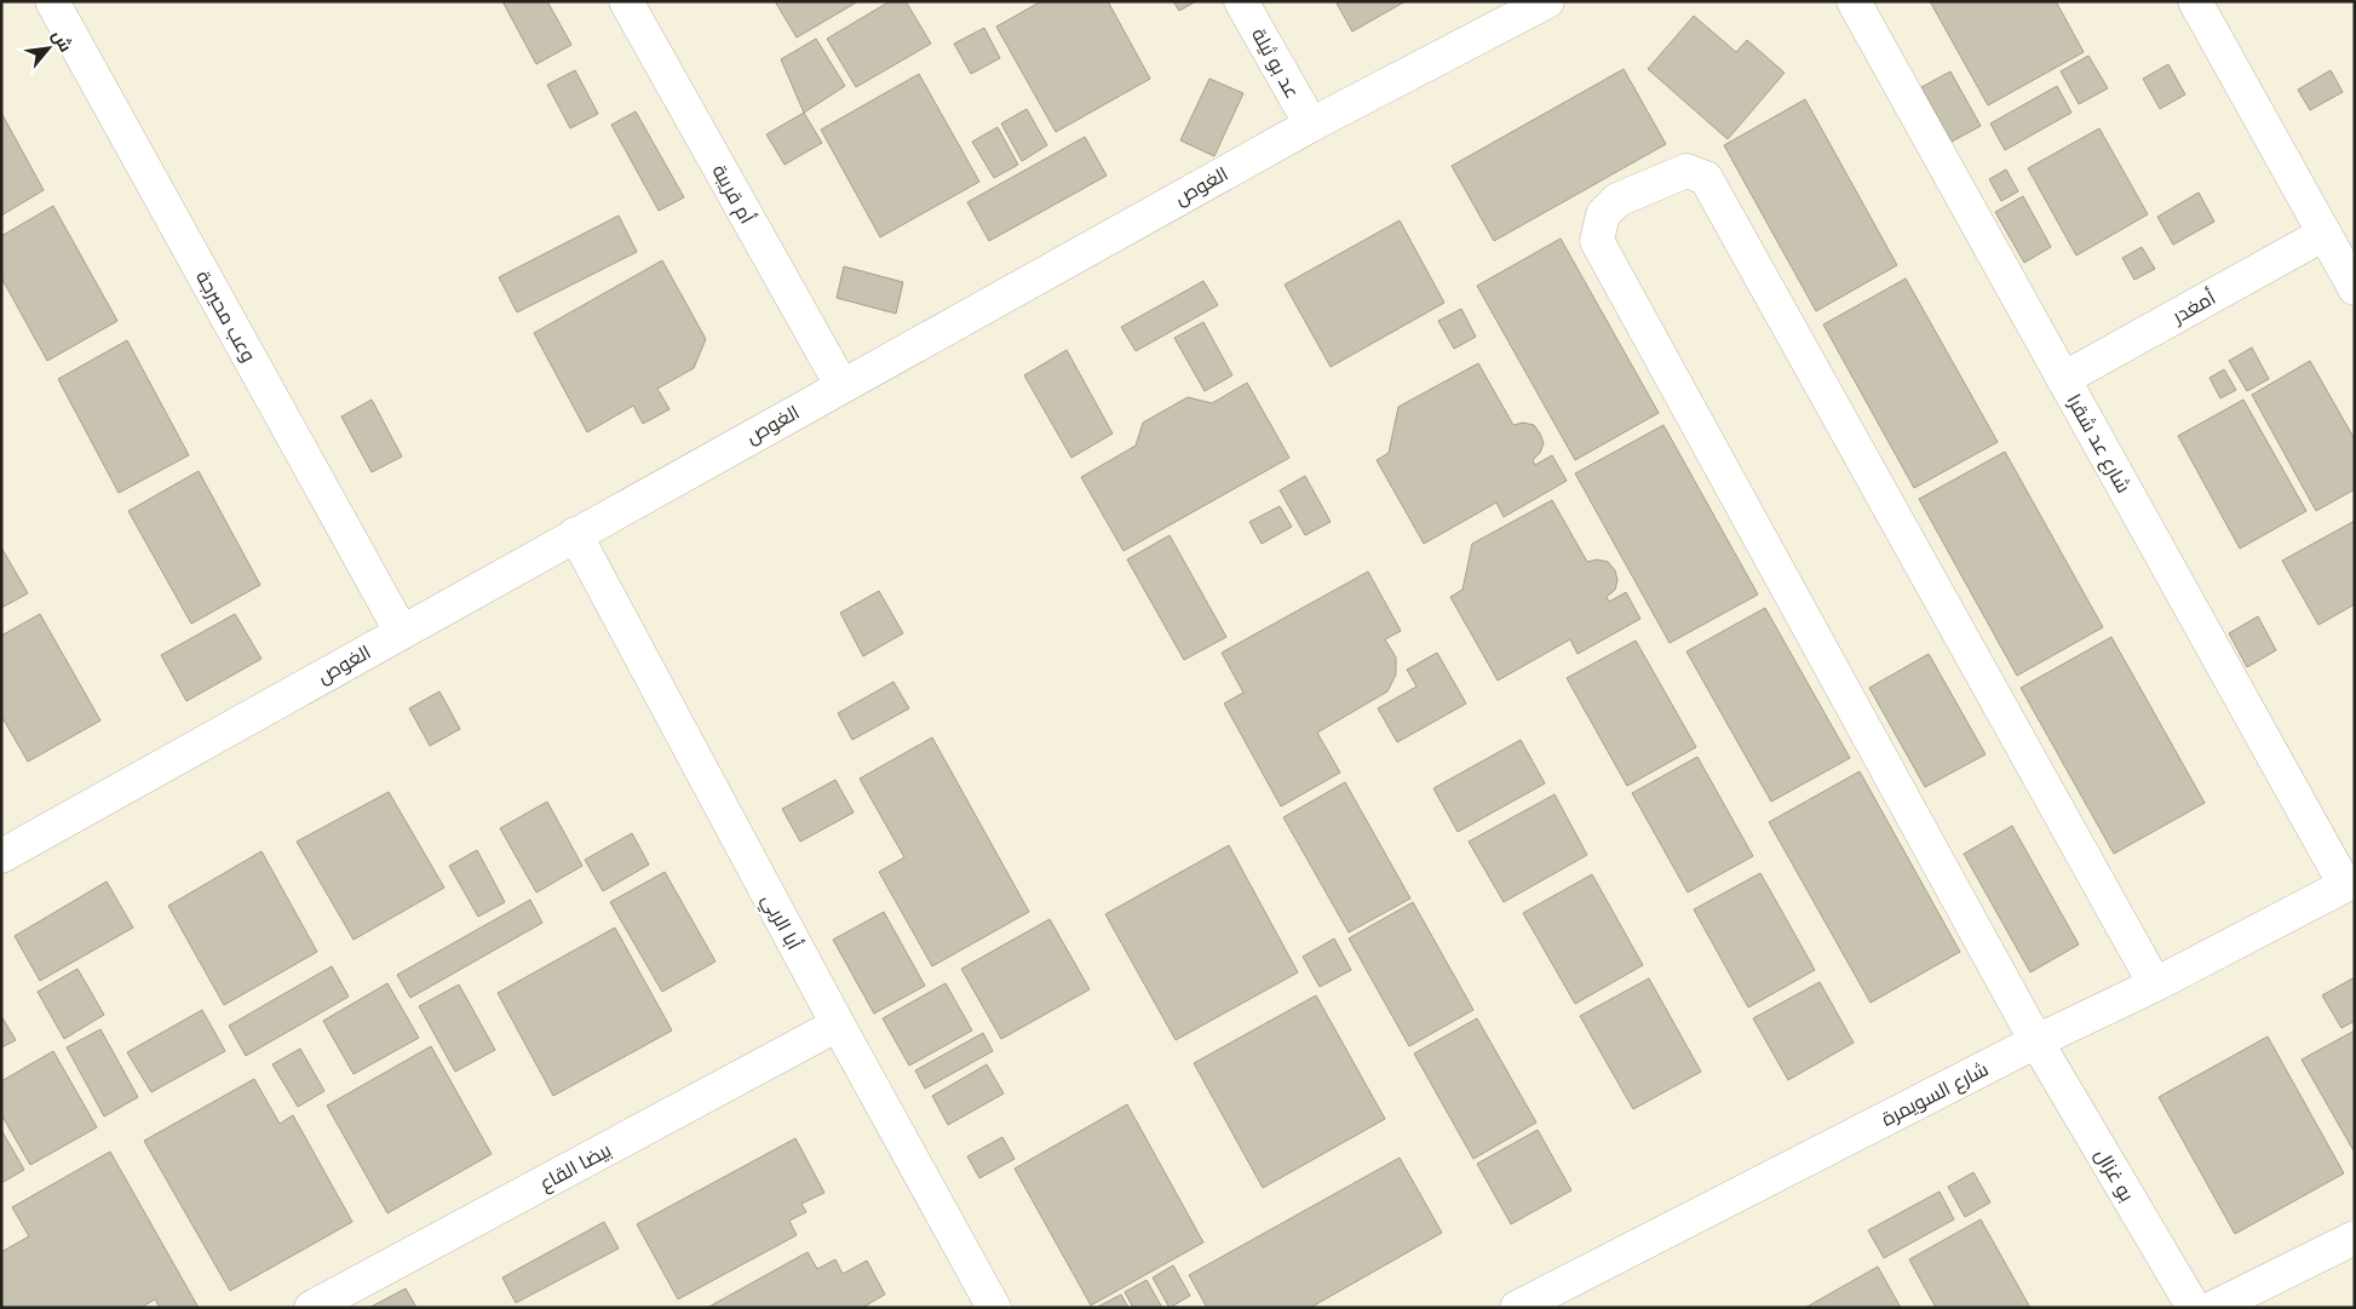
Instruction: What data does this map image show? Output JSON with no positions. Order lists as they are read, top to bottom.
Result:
{
  "streets": {
    "street": [
      "عد بو ثيلة",
      "الغوص",
      "أم قريبة",
      "أمغدر",
      "وعب محيرجة",
      "شارع عد شقرا",
      "أبا الربي",
      "شارع السويمرة",
      "بيضا القاع",
      "بو غزال"
    ]
  },
  "crossings": [
    ["عد بو ثيلة", "الغوص"],
    ["الغوص", "أم قريبة"],
    ["الغوص", "وعب محيرجة"],
    ["الغوص", "أبا الربي"],
    ["أمغدر", "شارع عد شقرا"],
    ["شارع عد شقرا", "شارع السويمرة"],
    ["أبا الربي", "بيضا القاع"],
    ["شارع السويمرة", "بو غزال"]
  ],
  "north": "top right"
}
